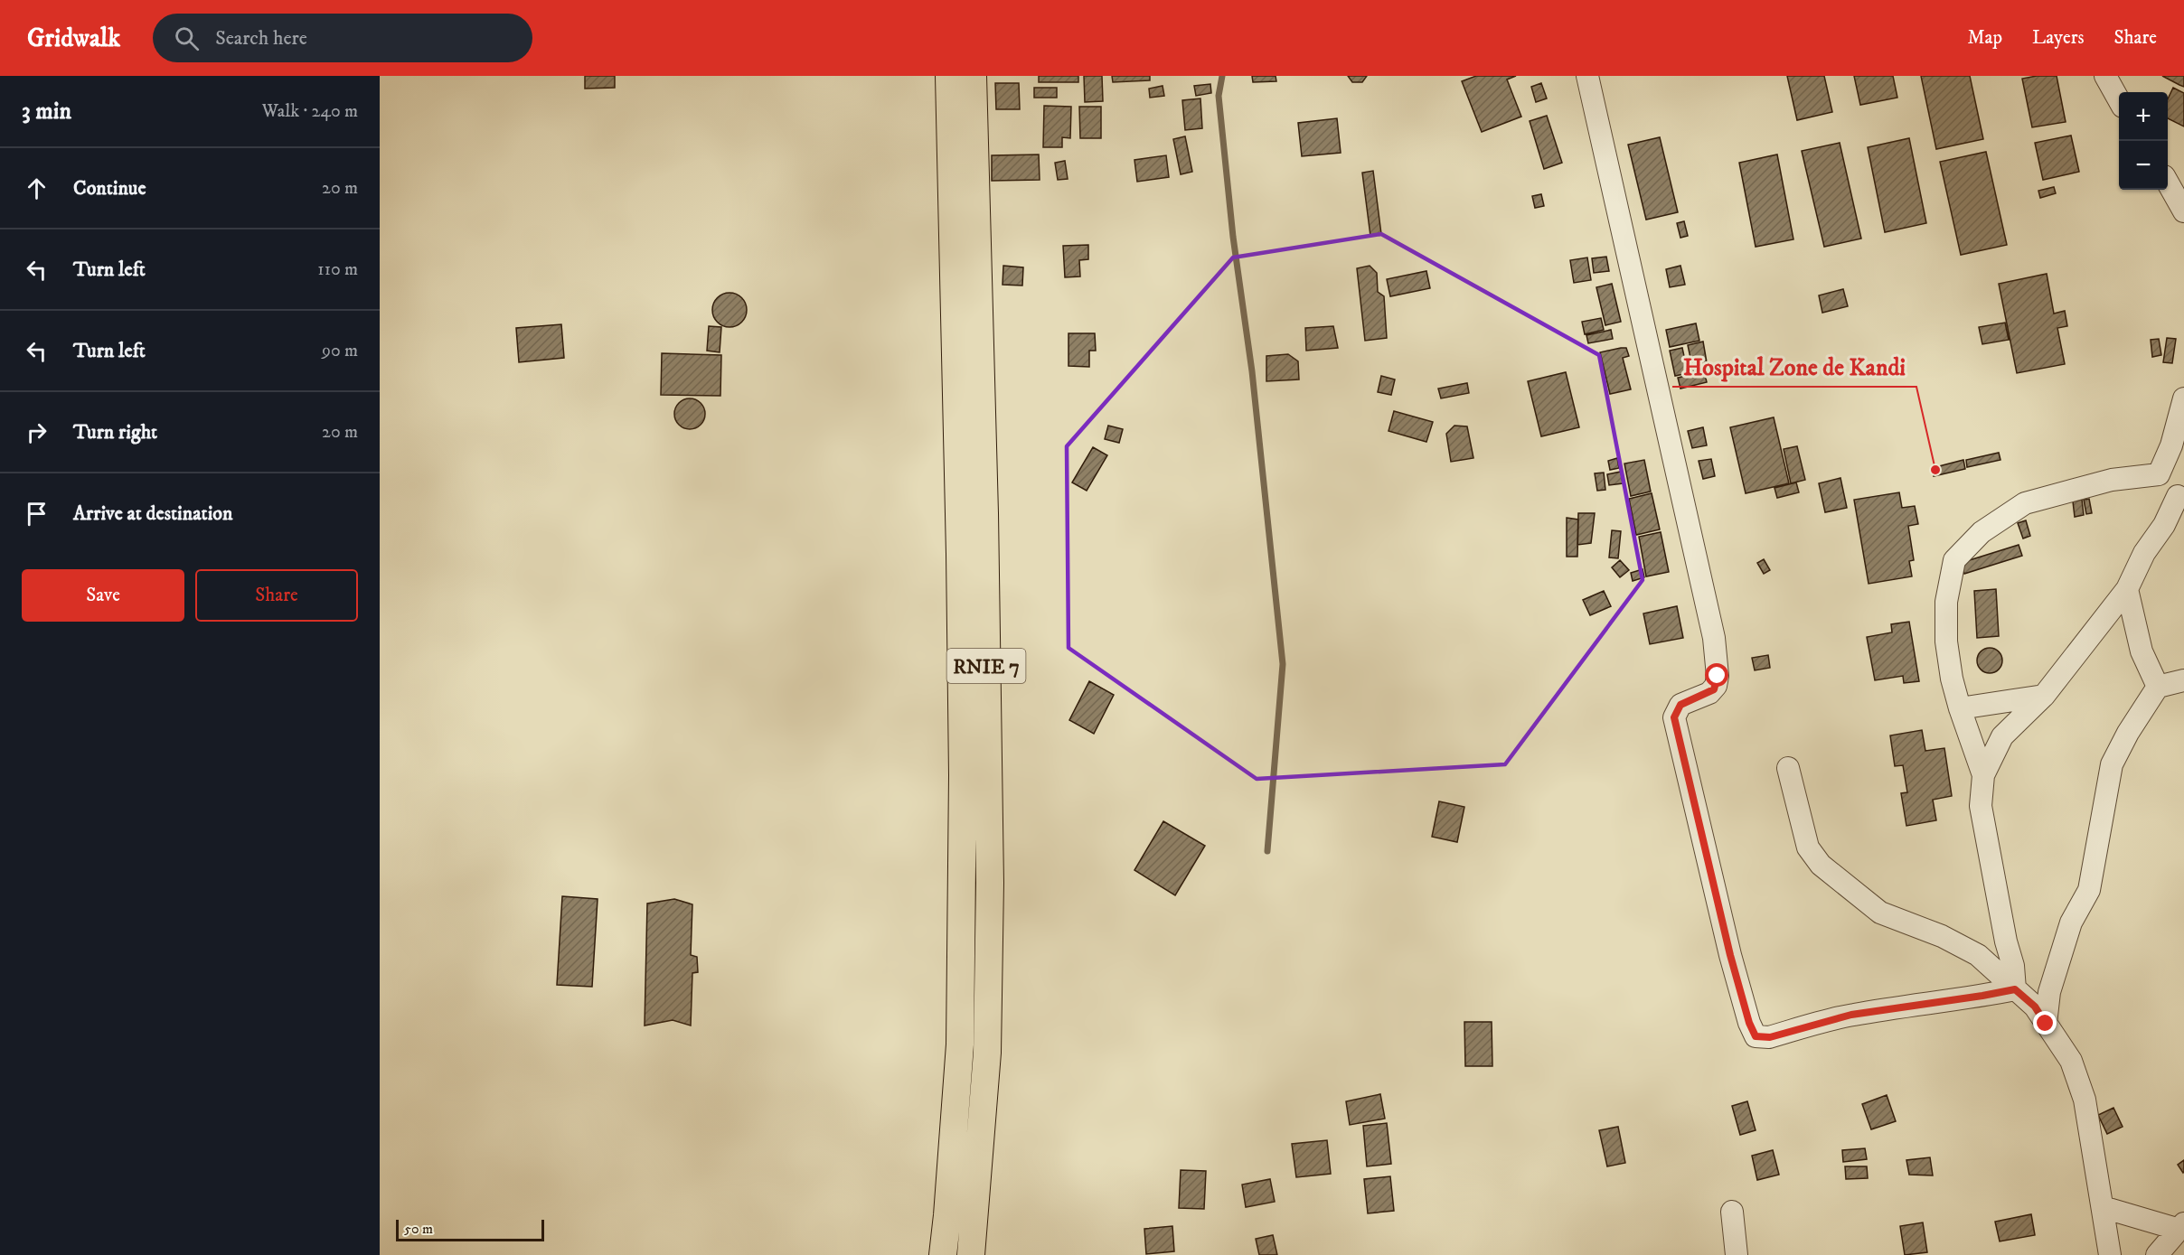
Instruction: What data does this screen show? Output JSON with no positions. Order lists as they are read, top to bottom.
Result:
{
  "streets": {
    "main road": ["RNIE 7"]
  },
  "places": ["Hospital Zone de Kandi"],
  "scale_bar": "50 m",
  "page": {
    "header": "Gridwalk",
    "search": "Search here",
    "nav": ["Map", "Layers", "Share"],
    "heading": ["3 min", "Walk · 240 m"],
    "map_buttons": ["+", "−"],
    "list": [
      ["Continue", "20 m"],
      ["Turn left", "110 m"],
      ["Turn left", "90 m"],
      ["Turn right", "20 m"],
      "Arrive at destination"
    ],
    "buttons": ["Save", "Share"],
    "scale": "50 m"
  }
}
